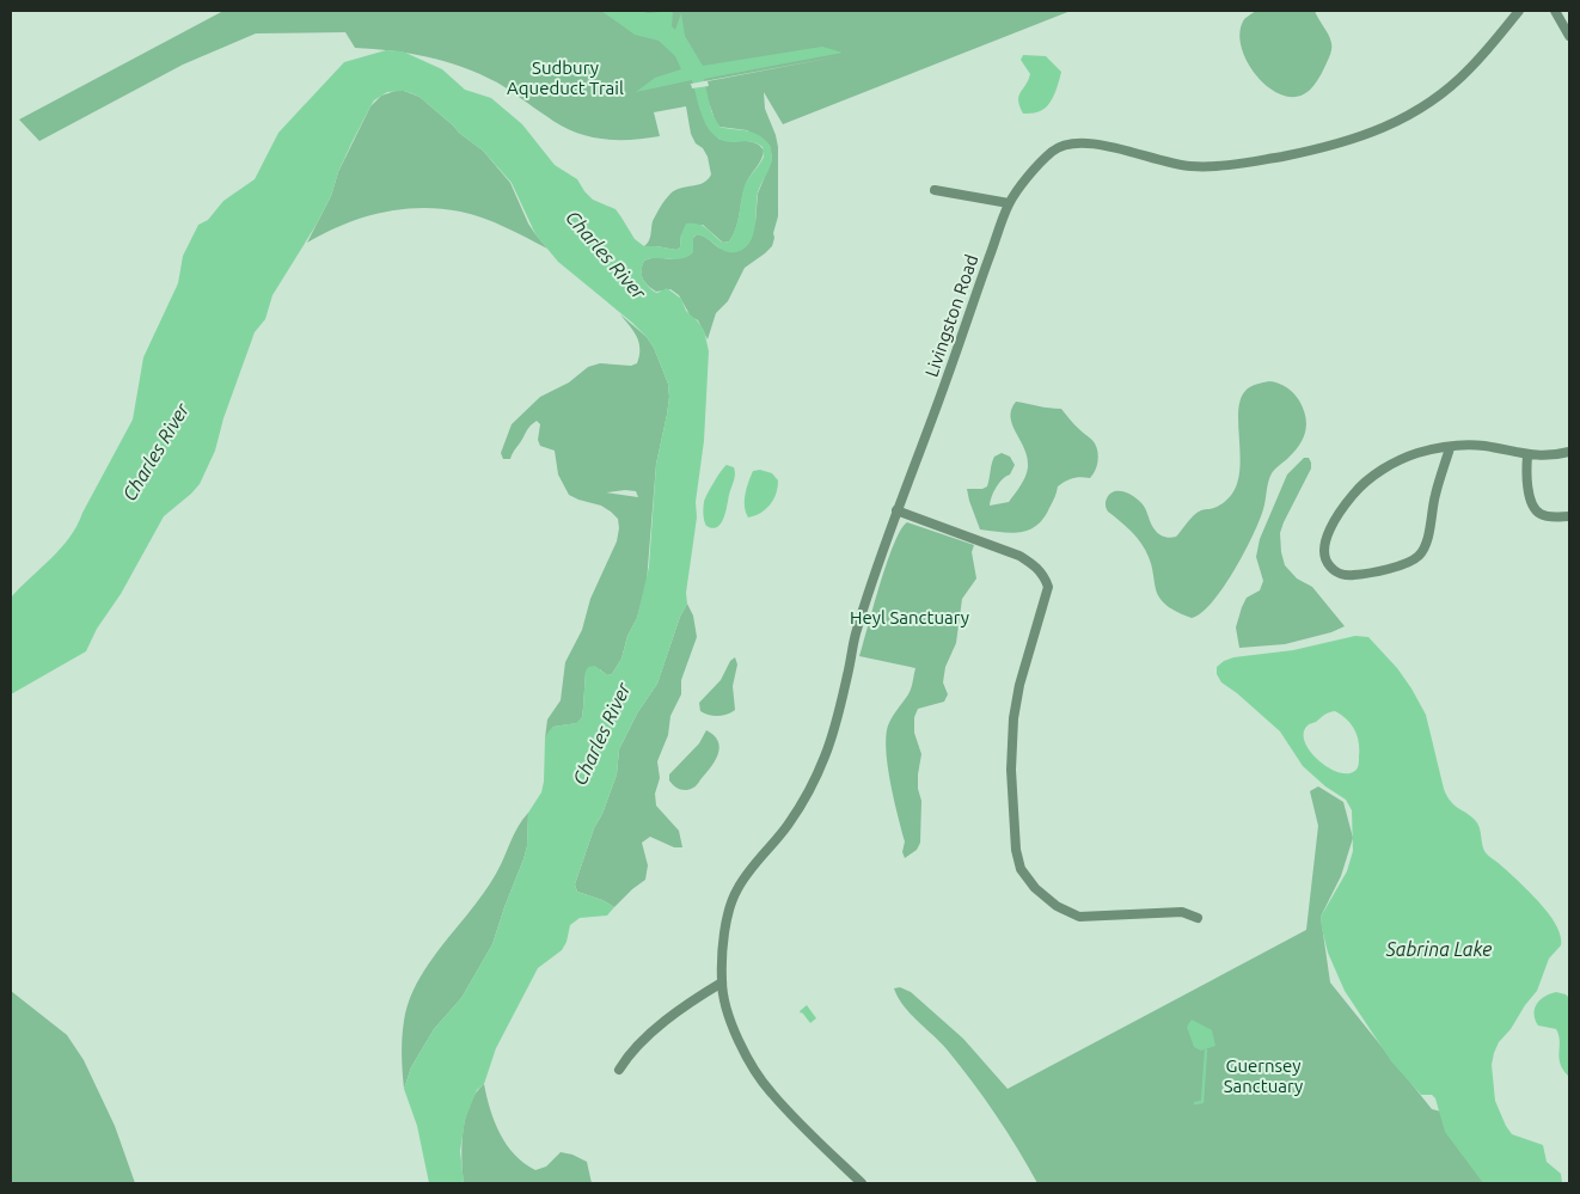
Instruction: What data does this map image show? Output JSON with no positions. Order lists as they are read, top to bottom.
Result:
{
  "streets": {
    "street": ["Livingston Road"]
  },
  "water": ["Charles River", "Sabrina Lake"],
  "parks": ["Sudbury Aqueduct Trail", "Heyl Sanctuary", "Guernsey Sanctuary"]
}
